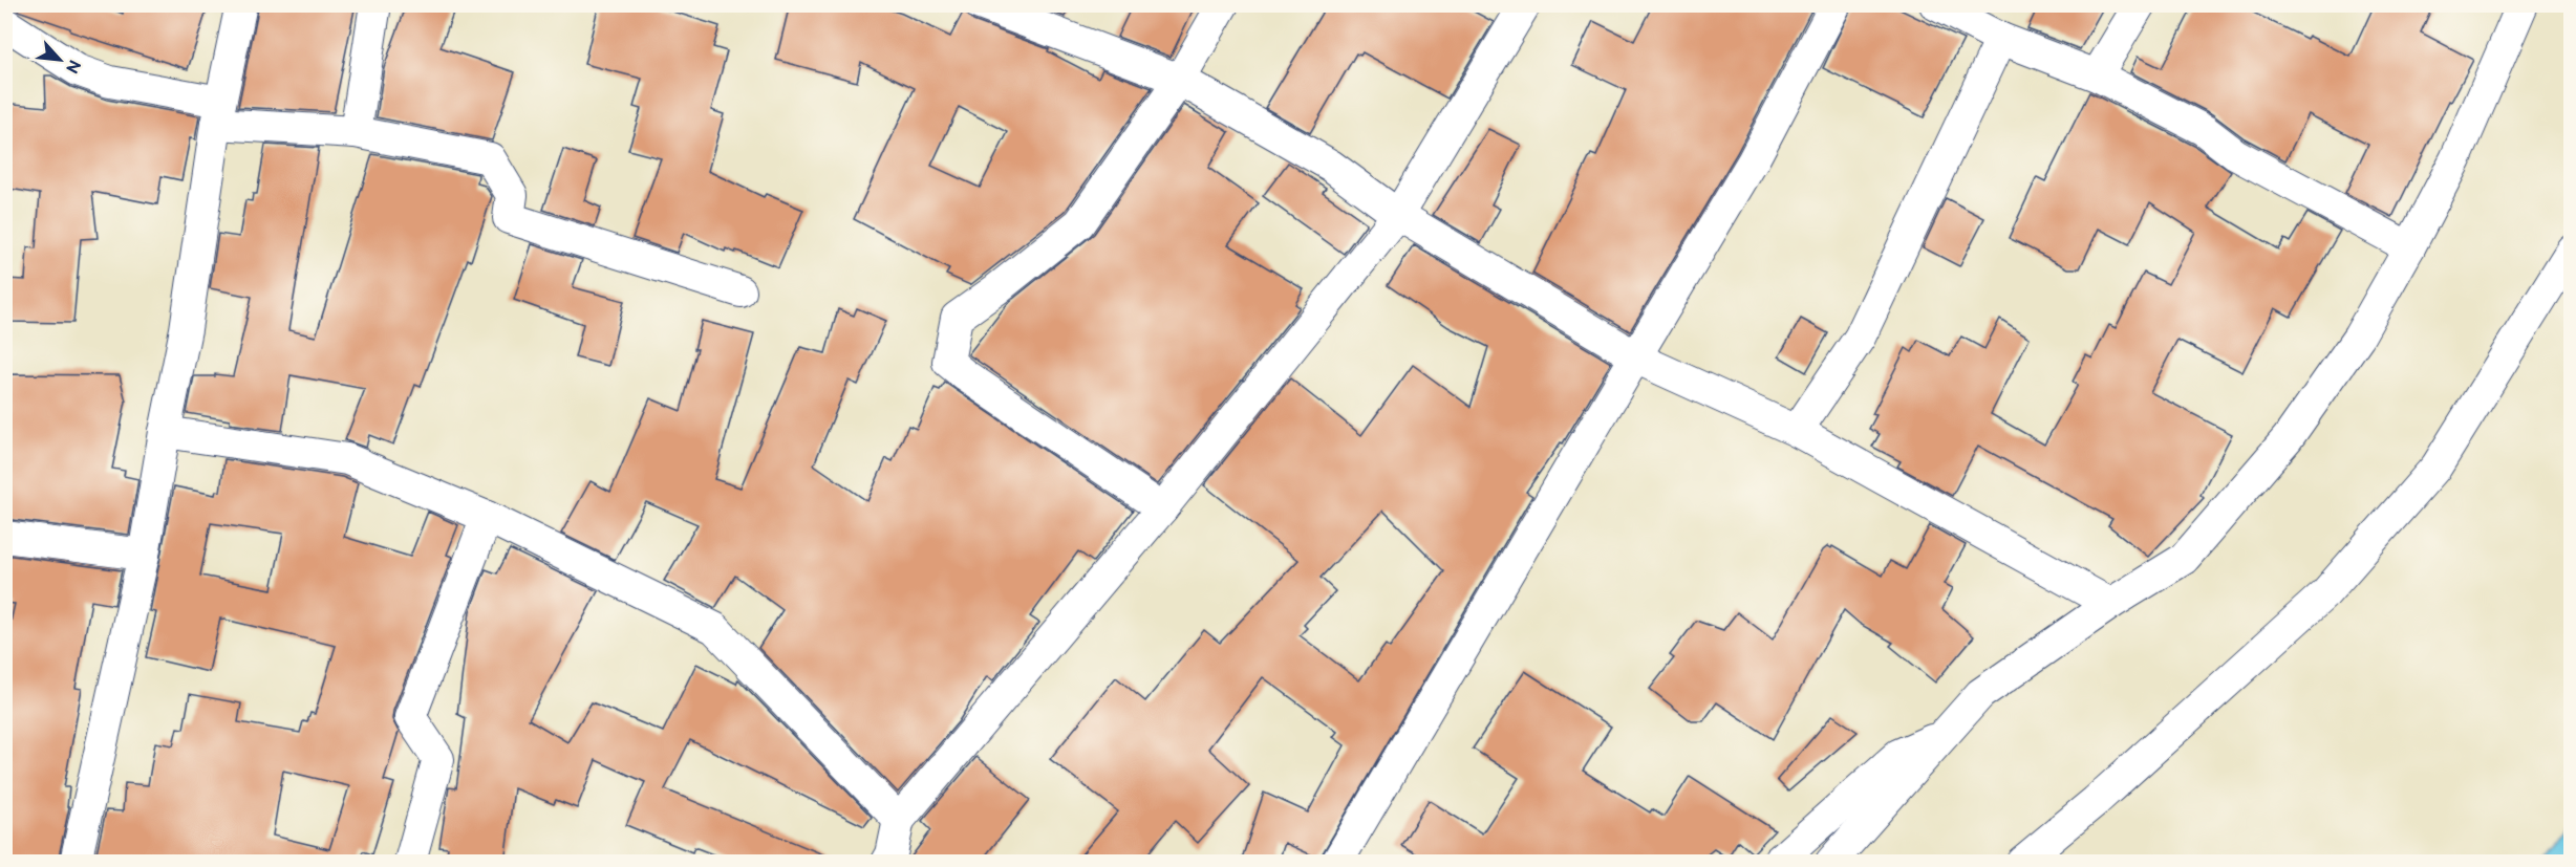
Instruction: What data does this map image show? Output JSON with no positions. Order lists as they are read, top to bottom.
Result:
{
  "north": "bottom right"
}
